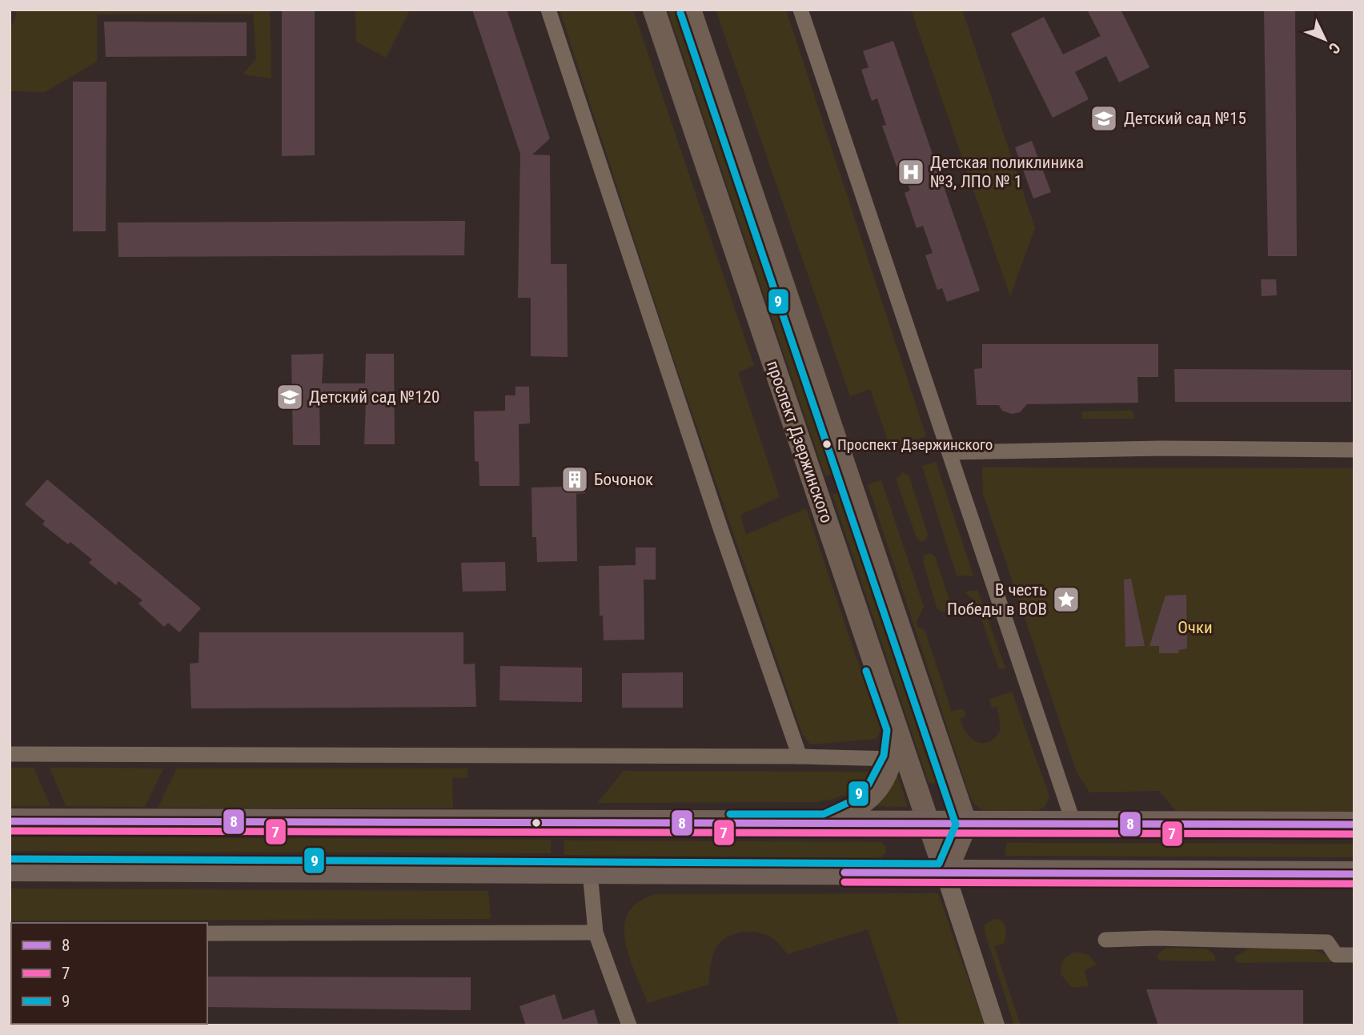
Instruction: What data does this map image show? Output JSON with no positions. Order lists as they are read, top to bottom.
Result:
{
  "streets": {
    "main road": ["проспект Дзержинского"]
  },
  "parks": ["Очки"],
  "places": {
    "school or university": ["Детский сад №15", "Детский сад №120"],
    "hospital": ["Детская поликлиника №3, ЛПО № 1"],
    "other": ["Проспект Дзержинского"],
    "building": ["Бочонок"],
    "place": ["В честь Победы в ВОВ"]
  },
  "lines": ["transit line 9", "transit line 8", "transit line 7"],
  "legend": ["8", "7", "9"],
  "north": "bottom right"
}
